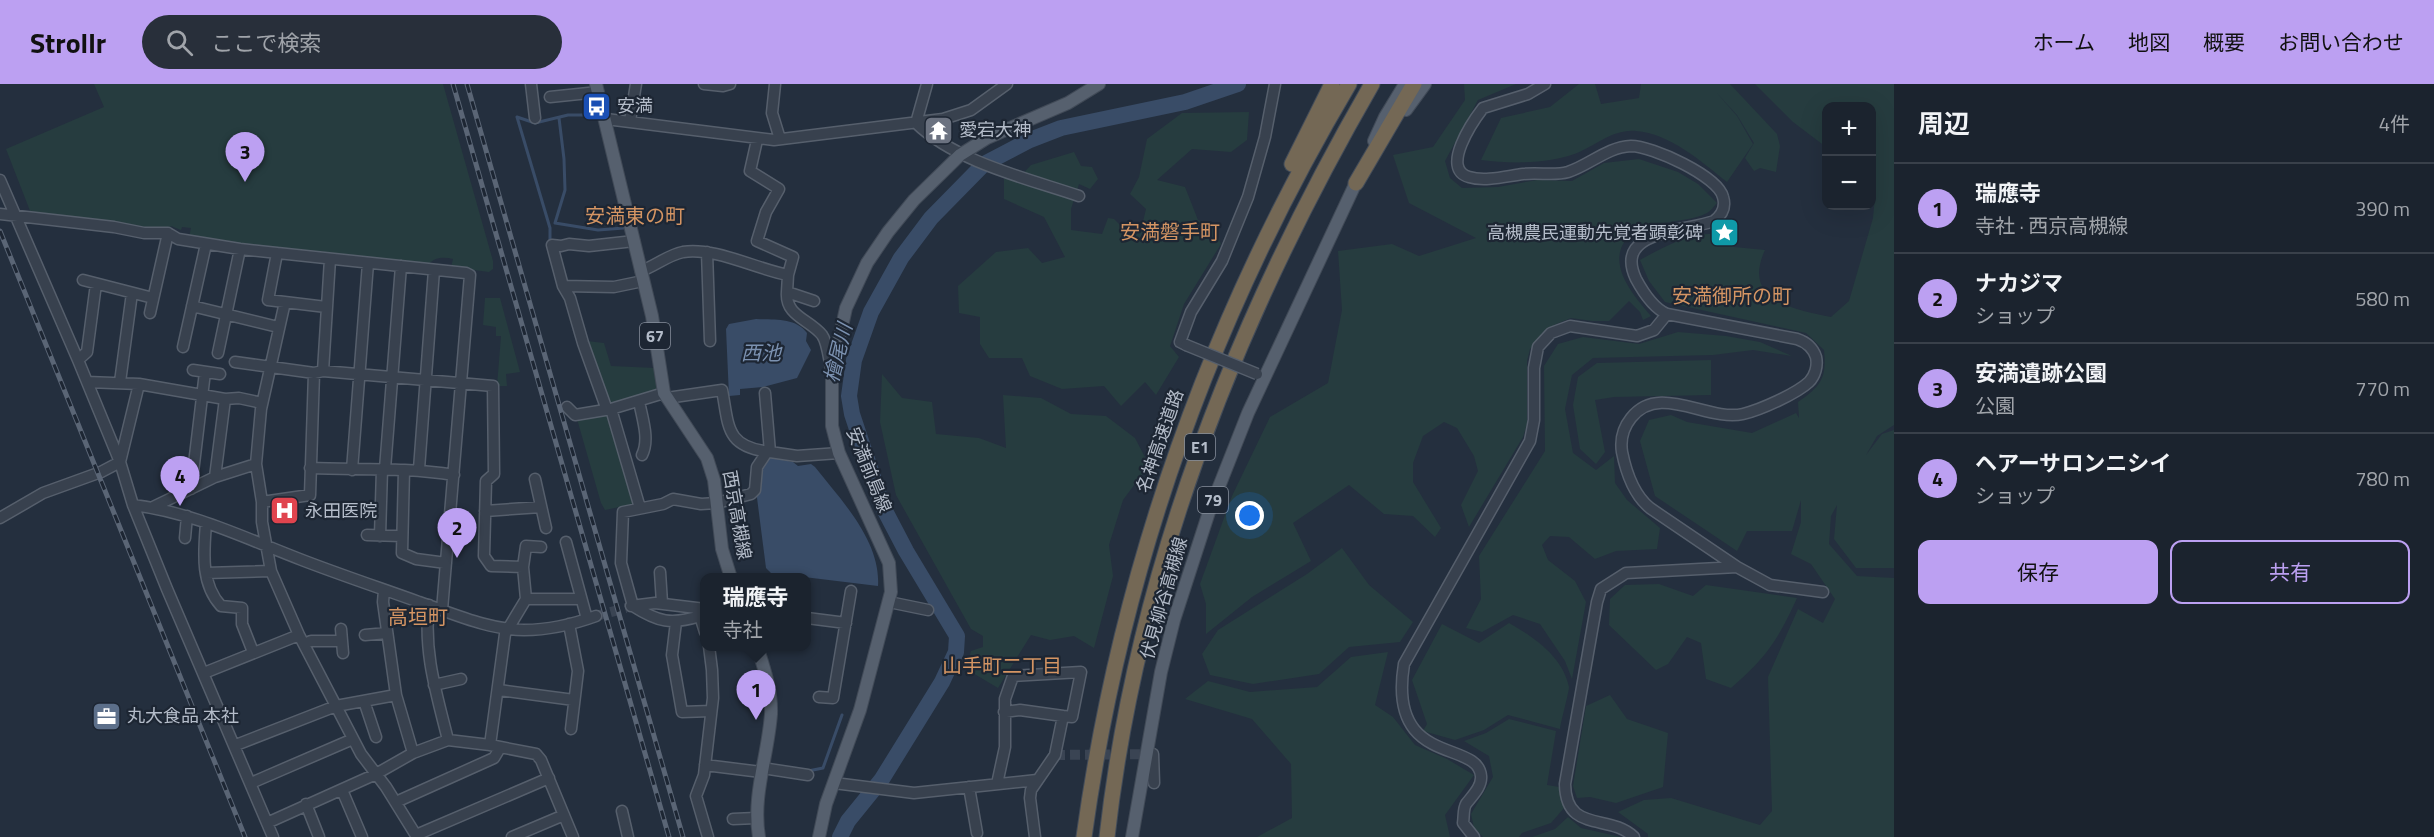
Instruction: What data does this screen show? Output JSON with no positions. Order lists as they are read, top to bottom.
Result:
{
  "streets": {
    "highway": ["名神高速道路", "E1"],
    "main road": [
      "67",
      "安満前島線",
      "79",
      "西京高槻線",
      "伏見柳谷高槻線"
    ]
  },
  "districts": [
    "安満東の町",
    "安満磐手町",
    "安満御所の町",
    "高垣町",
    "山手町二丁目"
  ],
  "water": ["西池", "檜尾川"],
  "places": {
    "bus stop": ["安満"],
    "temple": ["愛宕大神"],
    "place": ["高槻農民運動先覚者顕彰碑"],
    "hospital": ["永田医院"],
    "office": ["丸大食品 本社"]
  },
  "page": {
    "header": "Strollr",
    "search": "ここで検索",
    "nav": [
      "ホーム",
      "地図",
      "概要",
      "お問い合わせ"
    ],
    "heading": ["周辺", "4件"],
    "map_buttons": ["+", "−"],
    "pins": [
      "3",
      "4",
      "2",
      "1"
    ],
    "list": [
      {
        "mark": "1",
        "name": "瑞應寺",
        "note": "寺社 · 西京高槻線",
        "value": "390 m"
      },
      {
        "mark": "2",
        "name": "ナカジマ",
        "note": "ショップ",
        "value": "580 m"
      },
      {
        "mark": "3",
        "name": "安満遺跡公園",
        "note": "公園",
        "value": "770 m"
      },
      {
        "mark": "4",
        "name": "ヘアーサロンニシイ",
        "note": "ショップ",
        "value": "780 m"
      }
    ],
    "buttons": ["保存", "共有"],
    "popup": ["瑞應寺", "寺社"]
  }
}
